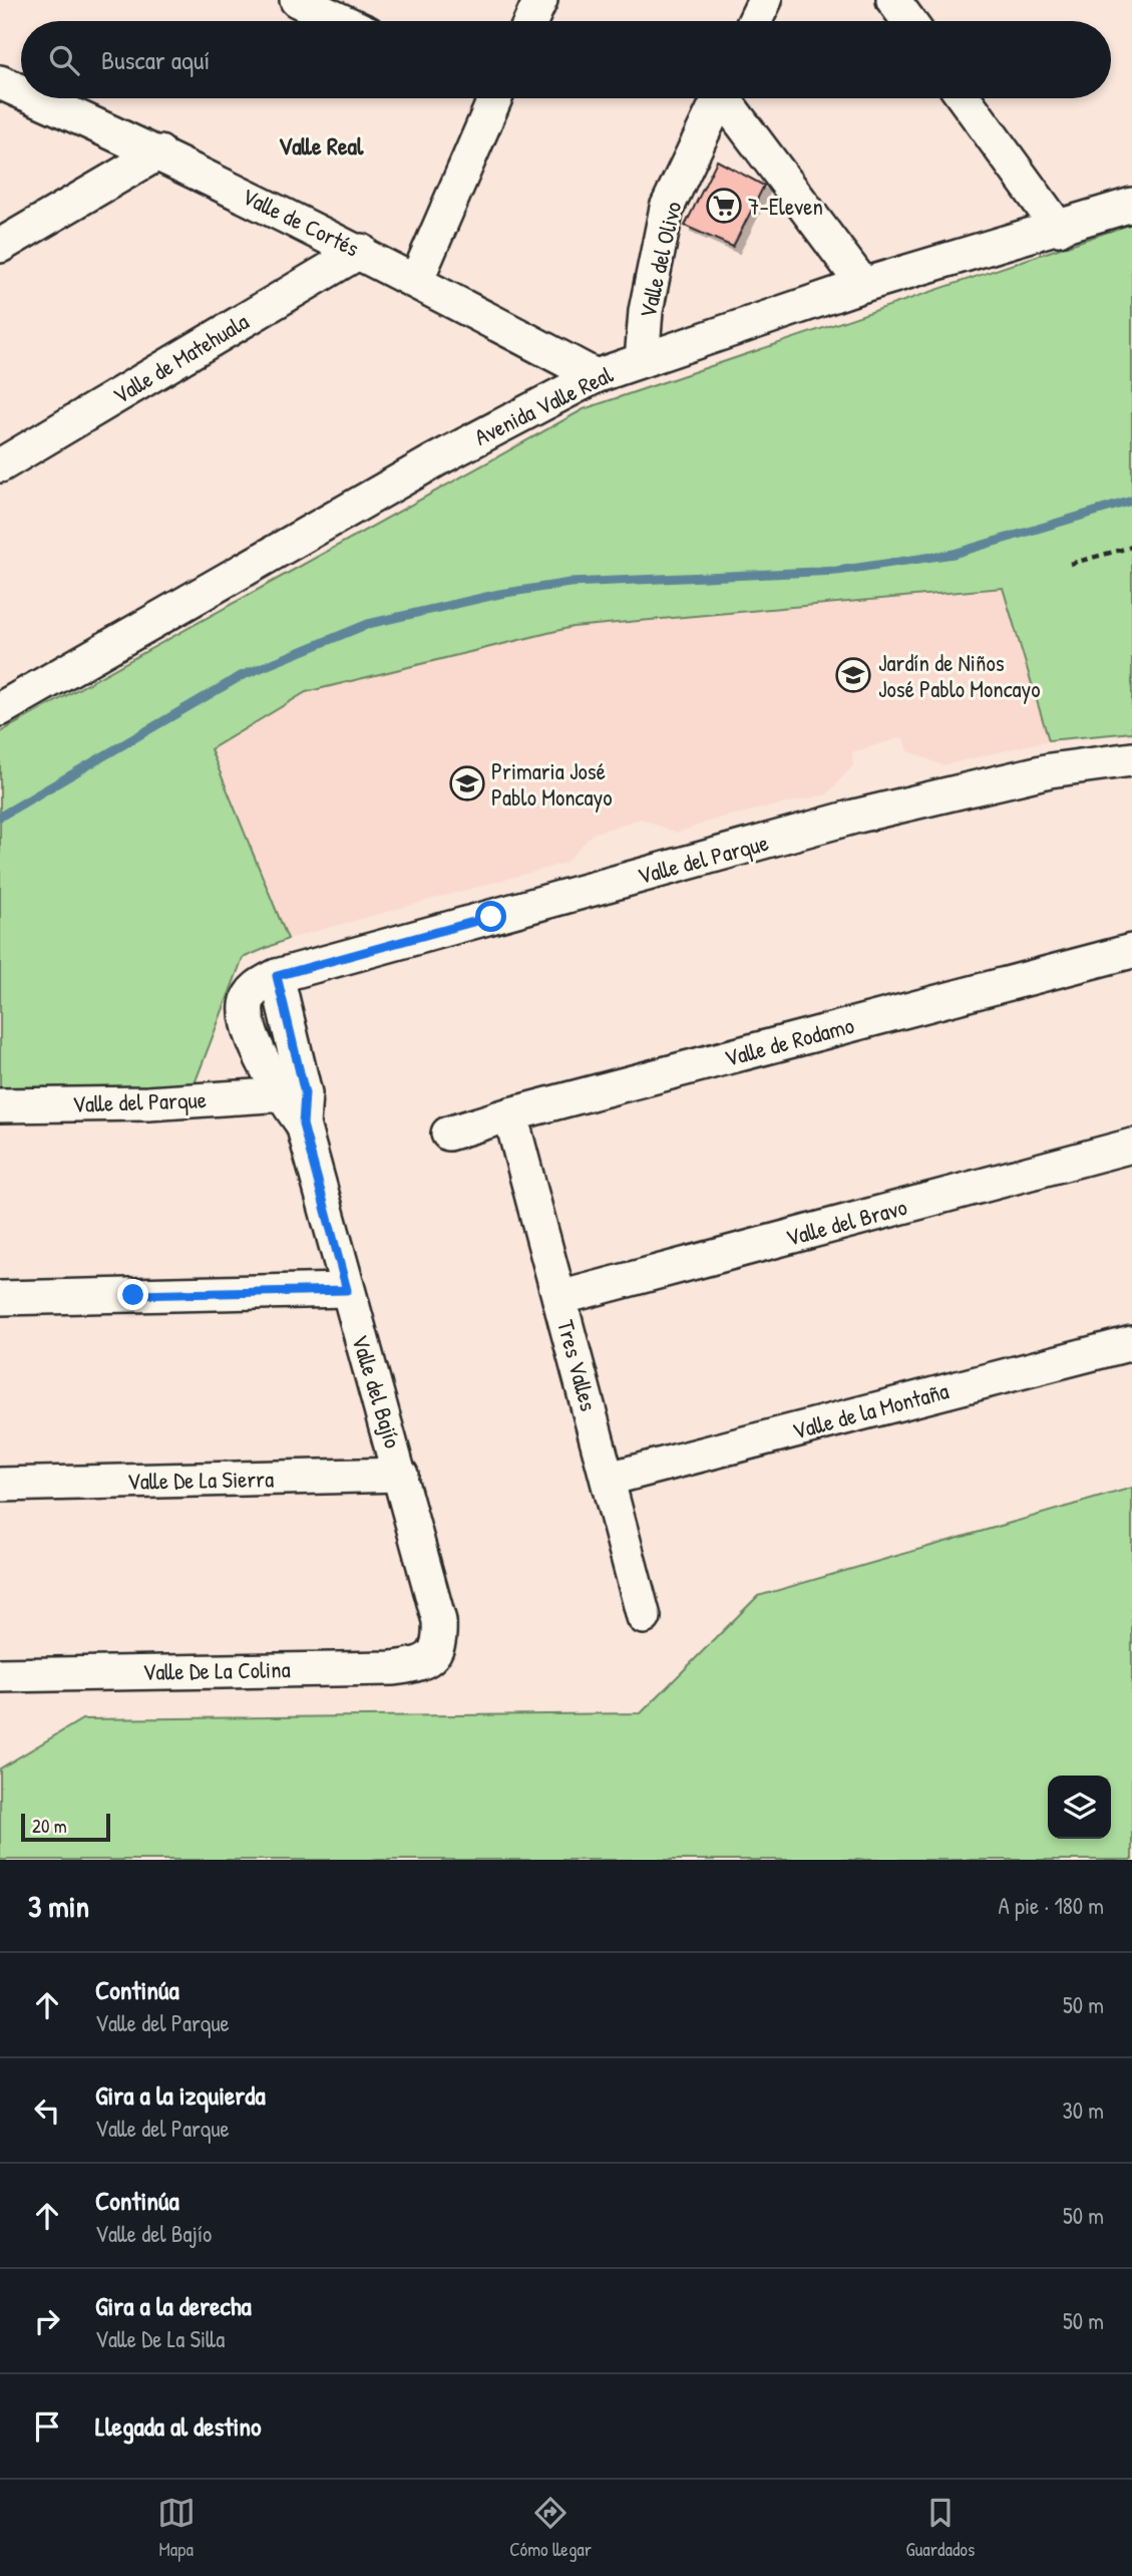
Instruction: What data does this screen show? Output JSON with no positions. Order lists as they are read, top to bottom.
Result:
{
  "streets": {
    "street": [
      "Valle de Cortés",
      "Valle del Olivo",
      "Valle de Matehuala",
      "Avenida Valle Real",
      "Valle del Parque",
      "Valle de Rodamo",
      "Valle del Bravo",
      "Tres Valles",
      "Valle del Bajío",
      "Valle de la Montaña",
      "Valle De La Sierra",
      "Valle De La Colina"
    ]
  },
  "crossings": [
    ["Valle de Cortés", "Valle de Matehuala"],
    ["Valle de Cortés", "Avenida Valle Real"],
    ["Valle del Olivo", "Avenida Valle Real"],
    ["Valle del Parque", "Valle del Bajío"],
    ["Valle de Rodamo", "Tres Valles"],
    ["Valle del Bravo", "Tres Valles"],
    ["Tres Valles", "Valle de la Montaña"],
    ["Valle del Bajío", "Valle De La Sierra"],
    ["Valle del Bajío", "Valle De La Colina"]
  ],
  "districts": ["Valle Real"],
  "places": {
    "supermarket": ["7-Eleven"],
    "school or university": ["Jardín de Niños José Pablo Moncayo", "Primaria José Pablo Moncayo"]
  },
  "scale_bar": "20 m",
  "page": {
    "search": "Buscar aquí",
    "scale": "20 m",
    "heading": ["3 min", "A pie · 180 m"],
    "list": [
      ["Continúa", "Valle del Parque", "50 m"],
      ["Gira a la izquierda", "Valle del Parque", "30 m"],
      ["Continúa", "Valle del Bajío", "50 m"],
      ["Gira a la derecha", "Valle De La Silla", "50 m"],
      "Llegada al destino"
    ],
    "nav": ["Mapa", "Cómo llegar", "Guardados"]
  }
}
